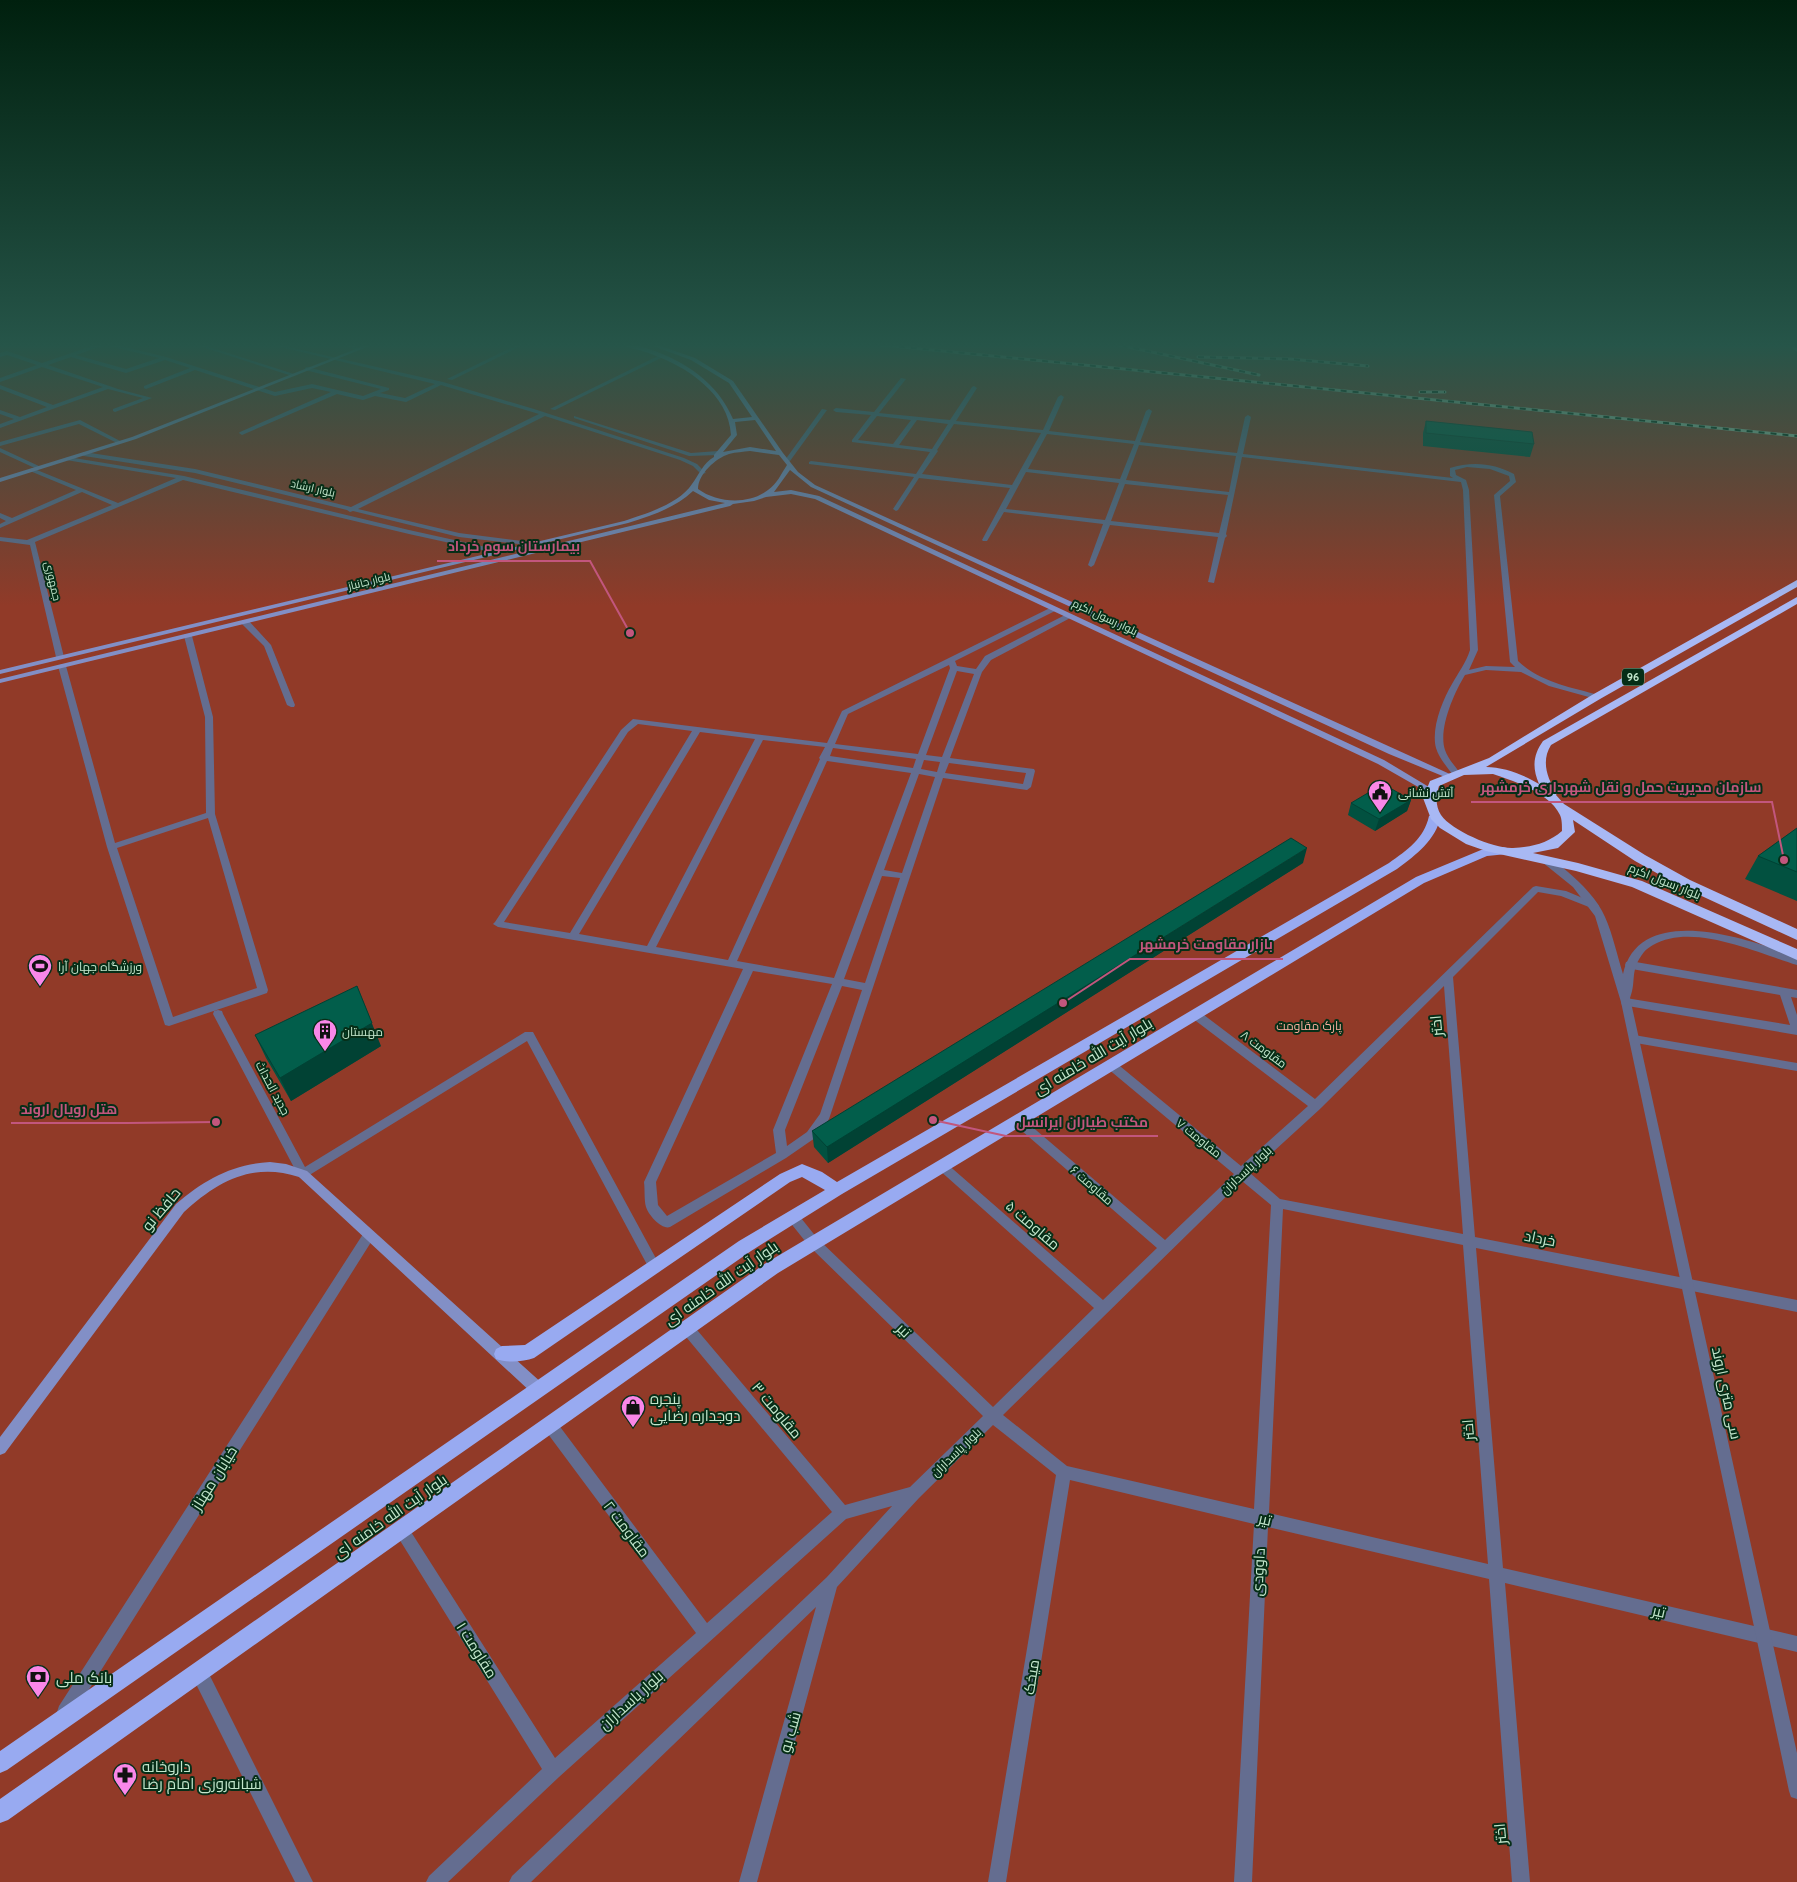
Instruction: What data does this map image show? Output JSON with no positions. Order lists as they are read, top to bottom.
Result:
{
  "streets": {
    "highway": ["بلوار رسول اکرم", "96"],
    "main road": ["بلوار جانباز", "بلوار آیت الله خامنه ای", "حافظ نو"],
    "street": [
      "بلوار ارشاد",
      "جمهوری",
      "اختر",
      "مقاومت ۸",
      "جدبد الحداث",
      "مقاومت ۷",
      "بلوار پاسداران",
      "مقاومت ۶",
      "مقاومت ۵",
      "خرداد",
      "تیر",
      "سی متری اروند",
      "مقاومت ۳",
      "خیابان مهناز",
      "مقاومت ۲",
      "داوودی",
      "مقاومت ۱",
      "میخک",
      "شب بو"
    ]
  },
  "crossings": [
    ["بلوار ارشاد", "بلوار جانباز"],
    ["جمهوری", "بلوار جانباز"],
    ["بلوار جانباز", "بلوار رسول اکرم"],
    ["بلوار رسول اکرم", "96"],
    ["بلوار رسول اکرم", "بلوار آیت الله خامنه ای"],
    ["96", "بلوار آیت الله خامنه ای"],
    ["اختر", "بلوار پاسداران"],
    ["اختر", "خرداد"],
    ["اختر", "تیر"],
    ["مقاومت ۸", "بلوار آیت الله خامنه ای"],
    ["مقاومت ۸", "بلوار پاسداران"],
    ["بلوار آیت الله خامنه ای", "مقاومت ۷"],
    ["بلوار آیت الله خامنه ای", "مقاومت ۶"],
    ["بلوار آیت الله خامنه ای", "حافظ نو"],
    ["بلوار آیت الله خامنه ای", "مقاومت ۵"],
    ["بلوار آیت الله خامنه ای", "تیر"],
    ["بلوار آیت الله خامنه ای", "مقاومت ۳"],
    ["بلوار آیت الله خامنه ای", "خیابان مهناز"],
    ["بلوار آیت الله خامنه ای", "مقاومت ۲"],
    ["بلوار آیت الله خامنه ای", "مقاومت ۱"],
    ["جدبد الحداث", "حافظ نو"],
    ["مقاومت ۷", "بلوار پاسداران"],
    ["مقاومت ۷", "خرداد"],
    ["مقاومت ۷", "داوودی"],
    ["بلوار پاسداران", "مقاومت ۶"],
    ["بلوار پاسداران", "مقاومت ۵"],
    ["بلوار پاسداران", "تیر"],
    ["بلوار پاسداران", "مقاومت ۳"],
    ["بلوار پاسداران", "مقاومت ۲"],
    ["بلوار پاسداران", "مقاومت ۱"],
    ["بلوار پاسداران", "شب بو"],
    ["حافظ نو", "خیابان مهناز"],
    ["خرداد", "سی متری اروند"],
    ["خرداد", "داوودی"],
    ["تیر", "سی متری اروند"],
    ["تیر", "داوودی"],
    ["تیر", "میخک"]
  ],
  "parks": ["پارک مقاومت"],
  "places": {
    "other": [
      "بیمارستان سوم خرداد",
      "سازمان مدیریت حمل و نقل شهرداری خرمشهر",
      "بازار مقاومت خرمشهر",
      "مكتب طياران ايرانسل",
      "هتل رویال اروند"
    ],
    "public building": ["آتش نشانی"],
    "sports": ["ورزشگاه جهان آرا"],
    "building": ["مهستان"],
    "shop": ["پنجره دوجداره رضایی"],
    "bank": ["بانک ملی"],
    "pharmacy": ["داروخانه شبانه‌روزی امام رضا"]
  }
}
